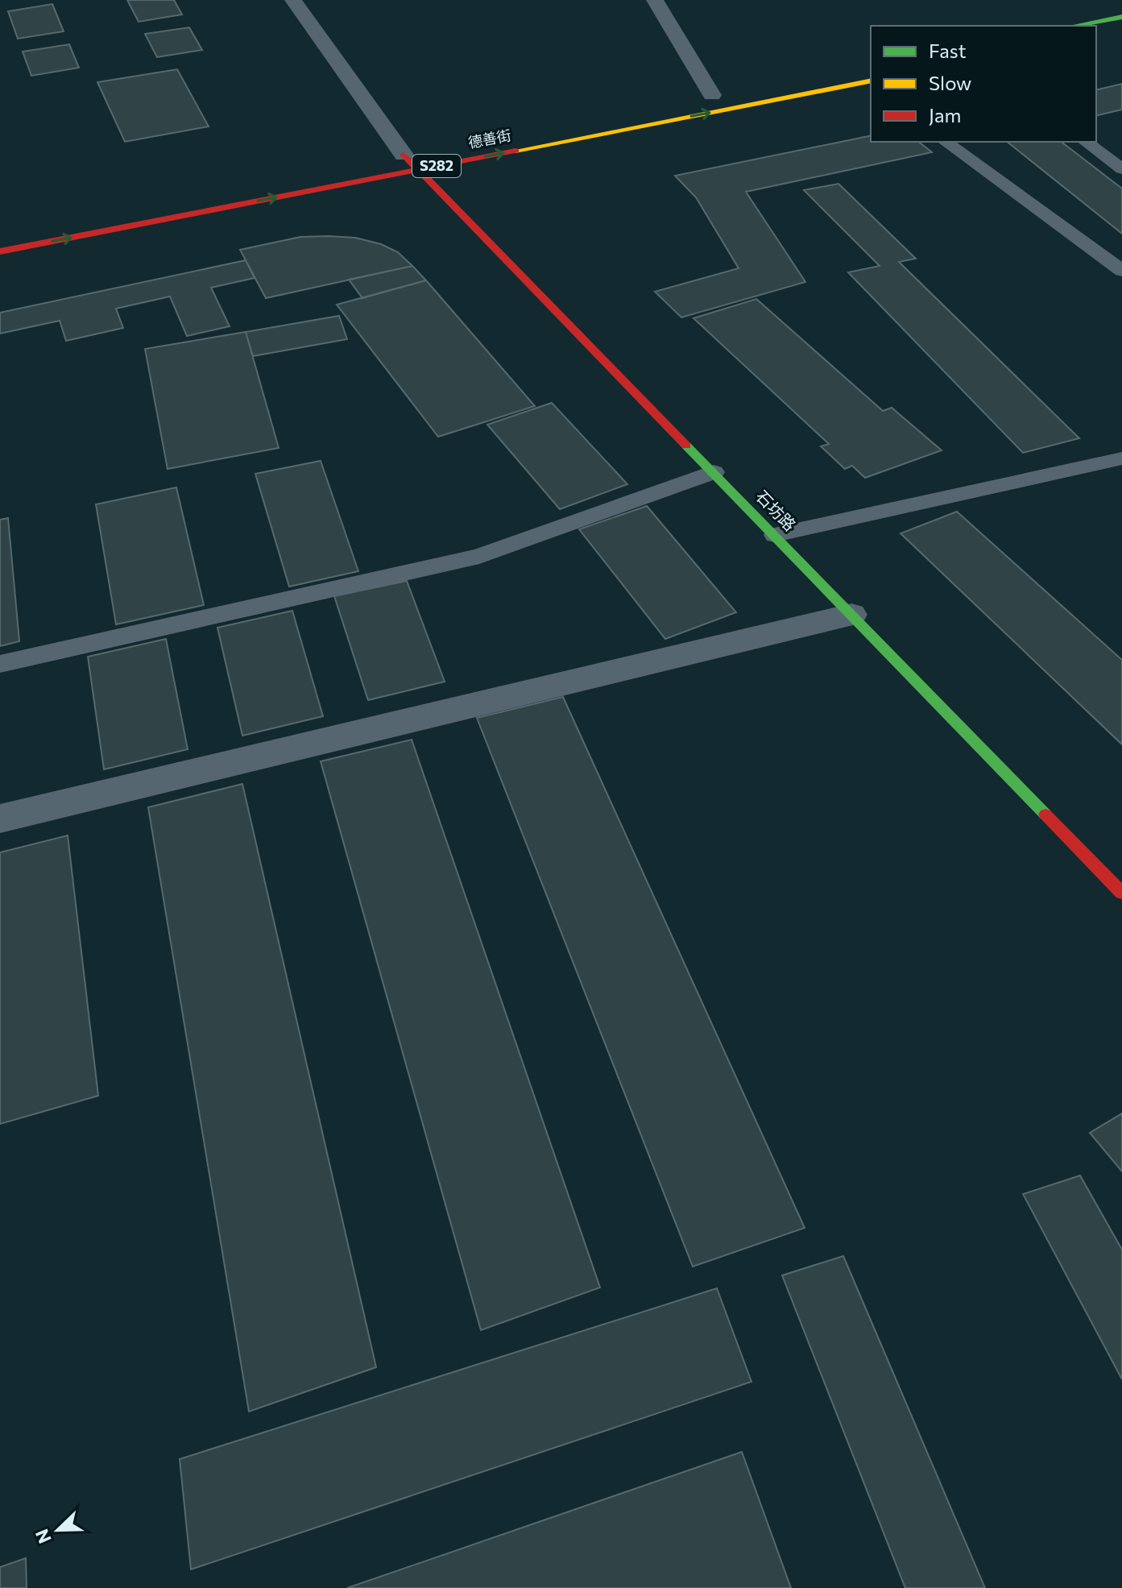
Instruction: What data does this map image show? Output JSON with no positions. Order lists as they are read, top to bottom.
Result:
{
  "streets": {
    "main road": ["德善街", "S282", "石坊路"]
  },
  "crossings": [
    ["德善街", "石坊路"]
  ],
  "one_way": ["德善街"],
  "legend": ["Fast", "Slow", "Jam"],
  "north": "bottom left"
}
